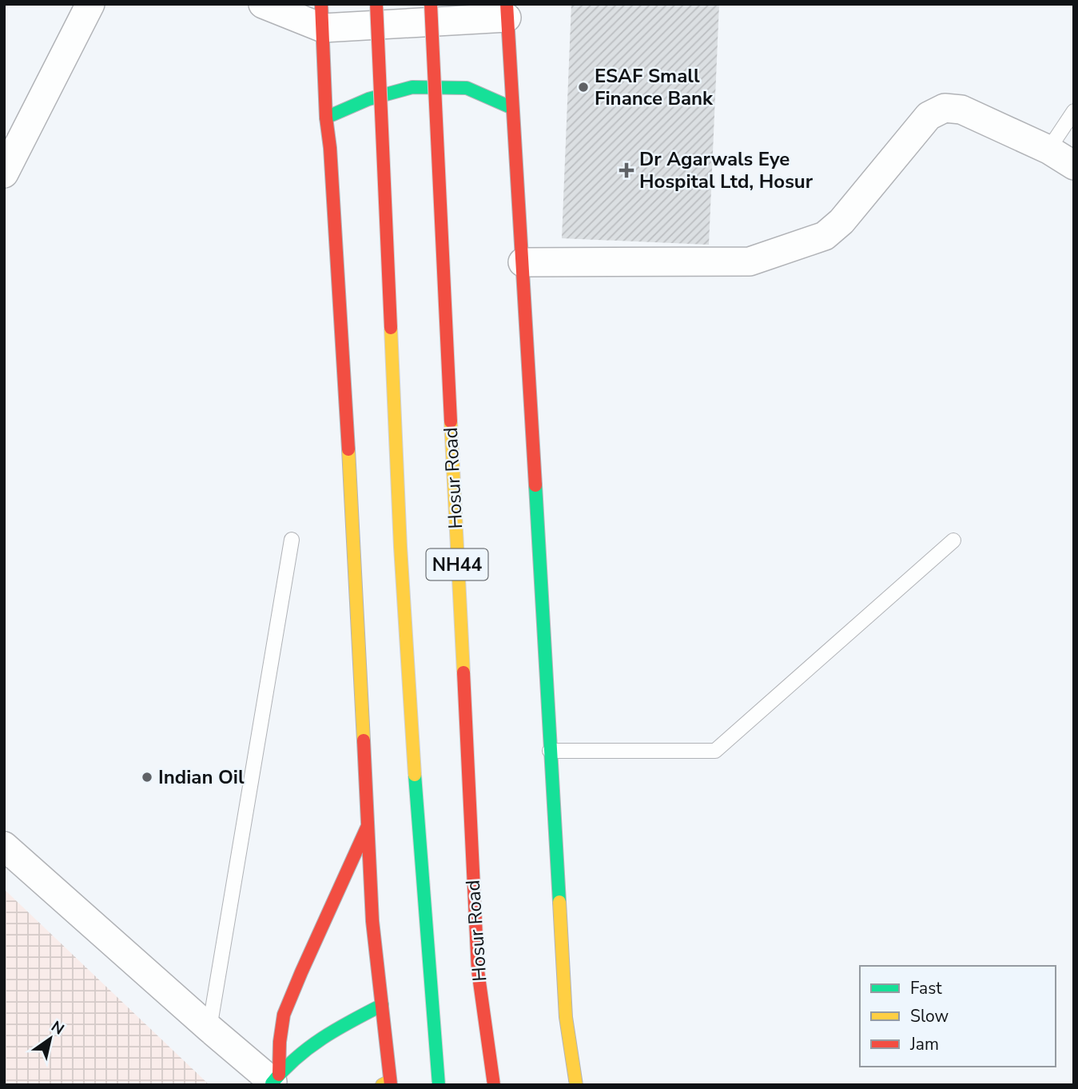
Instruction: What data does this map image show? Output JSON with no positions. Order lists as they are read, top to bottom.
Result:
{
  "streets": {
    "main road": ["Hosur Road", "NH44"]
  },
  "places": {
    "other": ["ESAF Small Finance Bank", "Indian Oil"],
    "health": ["Dr Agarwals Eye Hospital Ltd, Hosur"]
  },
  "legend": ["Fast", "Slow", "Jam"],
  "north": "top right"
}
